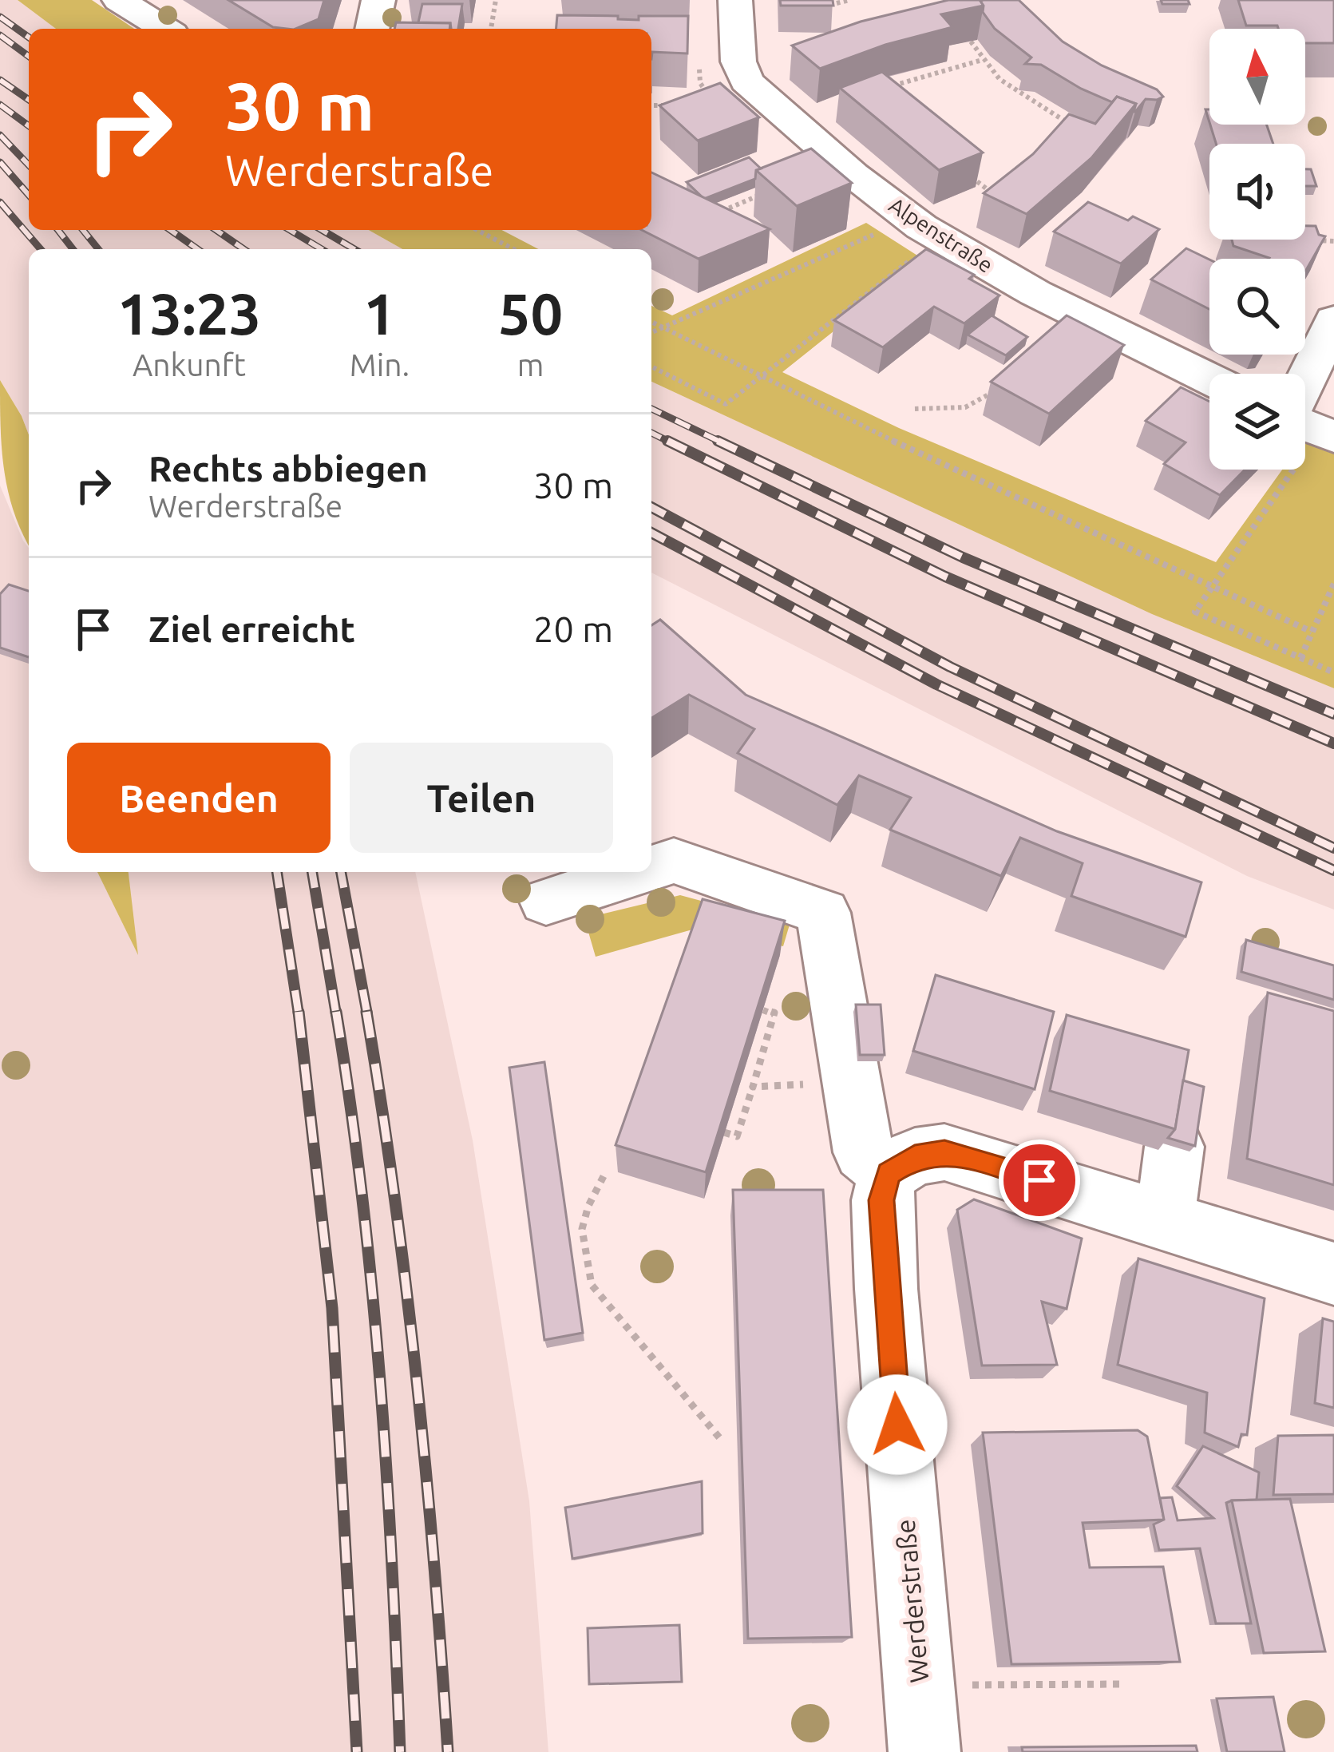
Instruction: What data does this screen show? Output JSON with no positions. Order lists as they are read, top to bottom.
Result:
{
  "streets": {
    "street": ["Alpenstraße", "Werderstraße"]
  },
  "north": "top",
  "page": {
    "turn": ["30 m", "Werderstraße"],
    "eta": [
      "13:23",
      "Ankunft",
      "1",
      "Min.",
      "50",
      "m"
    ],
    "list": [
      {
        "name": "Rechts abbiegen",
        "note": "Werderstraße",
        "value": "30 m"
      },
      {
        "name": "Ziel erreicht",
        "value": "20 m"
      }
    ],
    "buttons": ["Beenden", "Teilen"]
  }
}
